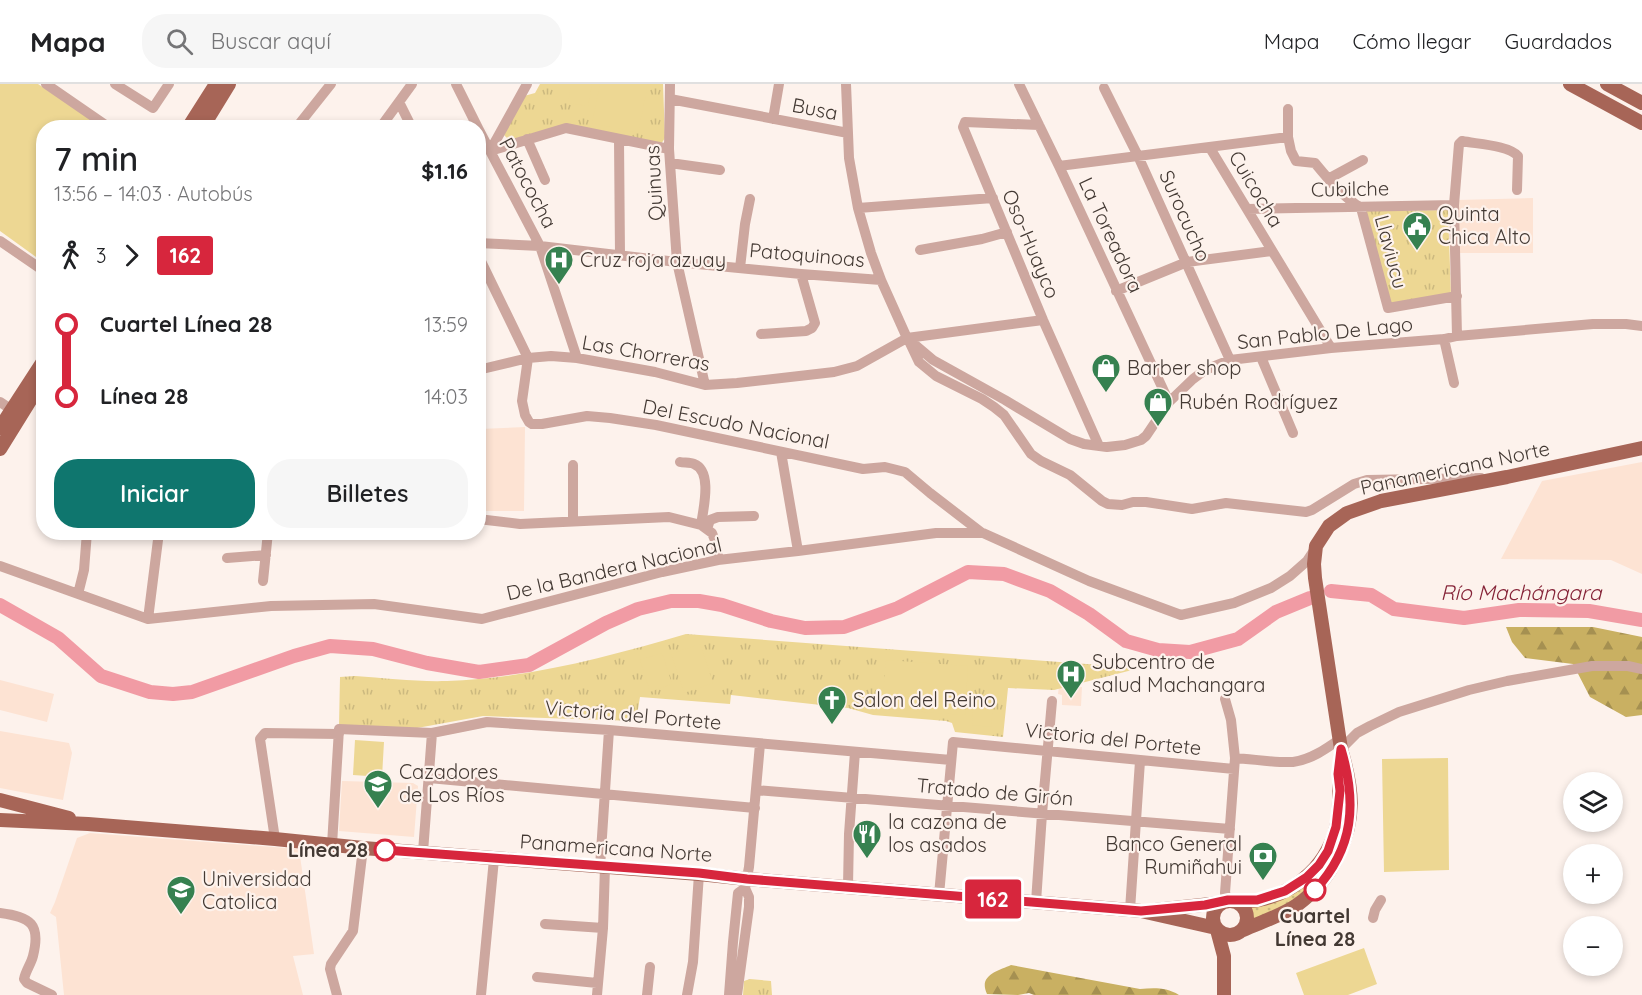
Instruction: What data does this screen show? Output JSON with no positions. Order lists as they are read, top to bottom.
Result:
{
  "streets": {
    "main road": ["Panamericana Norte"],
    "street": [
      "Busa",
      "Patococha",
      "Quinuas",
      "Cuicocha",
      "Cubilche",
      "Surocucho",
      "La Toreadora",
      "Oso-Huayco",
      "Llaviucu",
      "Patoquinoas",
      "San Pablo De Lago",
      "Las Chorreras",
      "Del Escudo Nacional",
      "De la Bandera Nacional",
      "Victoria del Portete",
      "Tratado de Girón"
    ]
  },
  "crossings": [
    ["Busa", "Quinuas"],
    ["Busa", "San Pablo De Lago"],
    ["Patococha", "Patoquinoas"],
    ["Patococha", "Las Chorreras"],
    ["Quinuas", "Patoquinoas"],
    ["Quinuas", "Las Chorreras"],
    ["Cuicocha", "Cubilche"],
    ["Cuicocha", "Surocucho"],
    ["Cuicocha", "La Toreadora"],
    ["Cuicocha", "San Pablo De Lago"],
    ["Cubilche", "Llaviucu"],
    ["Surocucho", "San Pablo De Lago"],
    ["La Toreadora", "Oso-Huayco"],
    ["La Toreadora", "San Pablo De Lago"],
    ["Oso-Huayco", "San Pablo De Lago"],
    ["Patoquinoas", "San Pablo De Lago"],
    ["San Pablo De Lago", "Las Chorreras"],
    ["Las Chorreras", "Del Escudo Nacional"],
    ["Del Escudo Nacional", "De la Bandera Nacional"],
    ["Panamericana Norte", "De la Bandera Nacional"],
    ["Panamericana Norte", "Victoria del Portete"]
  ],
  "water": ["Río Machángara"],
  "places": {
    "public building": ["Quinta Chica Alto"],
    "hospital": ["Cruz roja azuay", "Subcentro de salud Machangara"],
    "shop": ["Barber shop", "Rubén Rodríguez"],
    "church": ["Salon del Reino"],
    "school or university": ["Cazadores de Los Ríos", "Universidad Catolica"],
    "other": ["Línea 28", "Cuartel Línea 28"],
    "restaurant": ["la cazona de los asados"],
    "bank": ["Banco General Rumiñahui"]
  },
  "lines": ["bus line 162"],
  "page": {
    "header": "Mapa",
    "search": "Buscar aquí",
    "nav": ["Mapa", "Cómo llegar", "Guardados"],
    "on_map": "162",
    "heading": ["7 min", "13:56 – 14:03 · Autobús", "$1.16"],
    "legs": ["3", "162"],
    "list": [
      {
        "name": "Cuartel Línea 28",
        "value": "13:59"
      },
      {
        "name": "Línea 28",
        "value": "14:03"
      }
    ],
    "buttons": ["Iniciar", "Billetes"],
    "map_buttons": ["+", "−"]
  }
}
